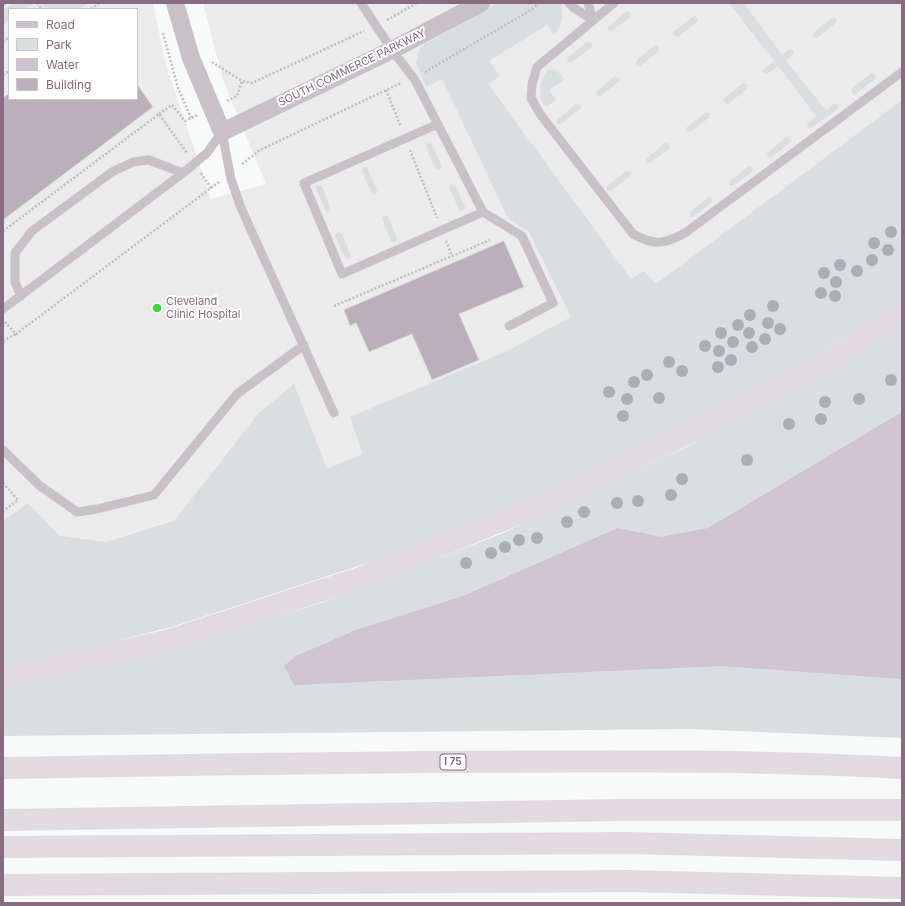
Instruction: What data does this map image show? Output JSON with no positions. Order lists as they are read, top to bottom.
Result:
{
  "streets": {
    "highway": ["I 75"],
    "street": ["SOUTH COMMERCE PARKWAY"]
  },
  "places": ["Cleveland Clinic Hospital"],
  "legend": [
    "Road",
    "Park",
    "Water",
    "Building"
  ]
}
